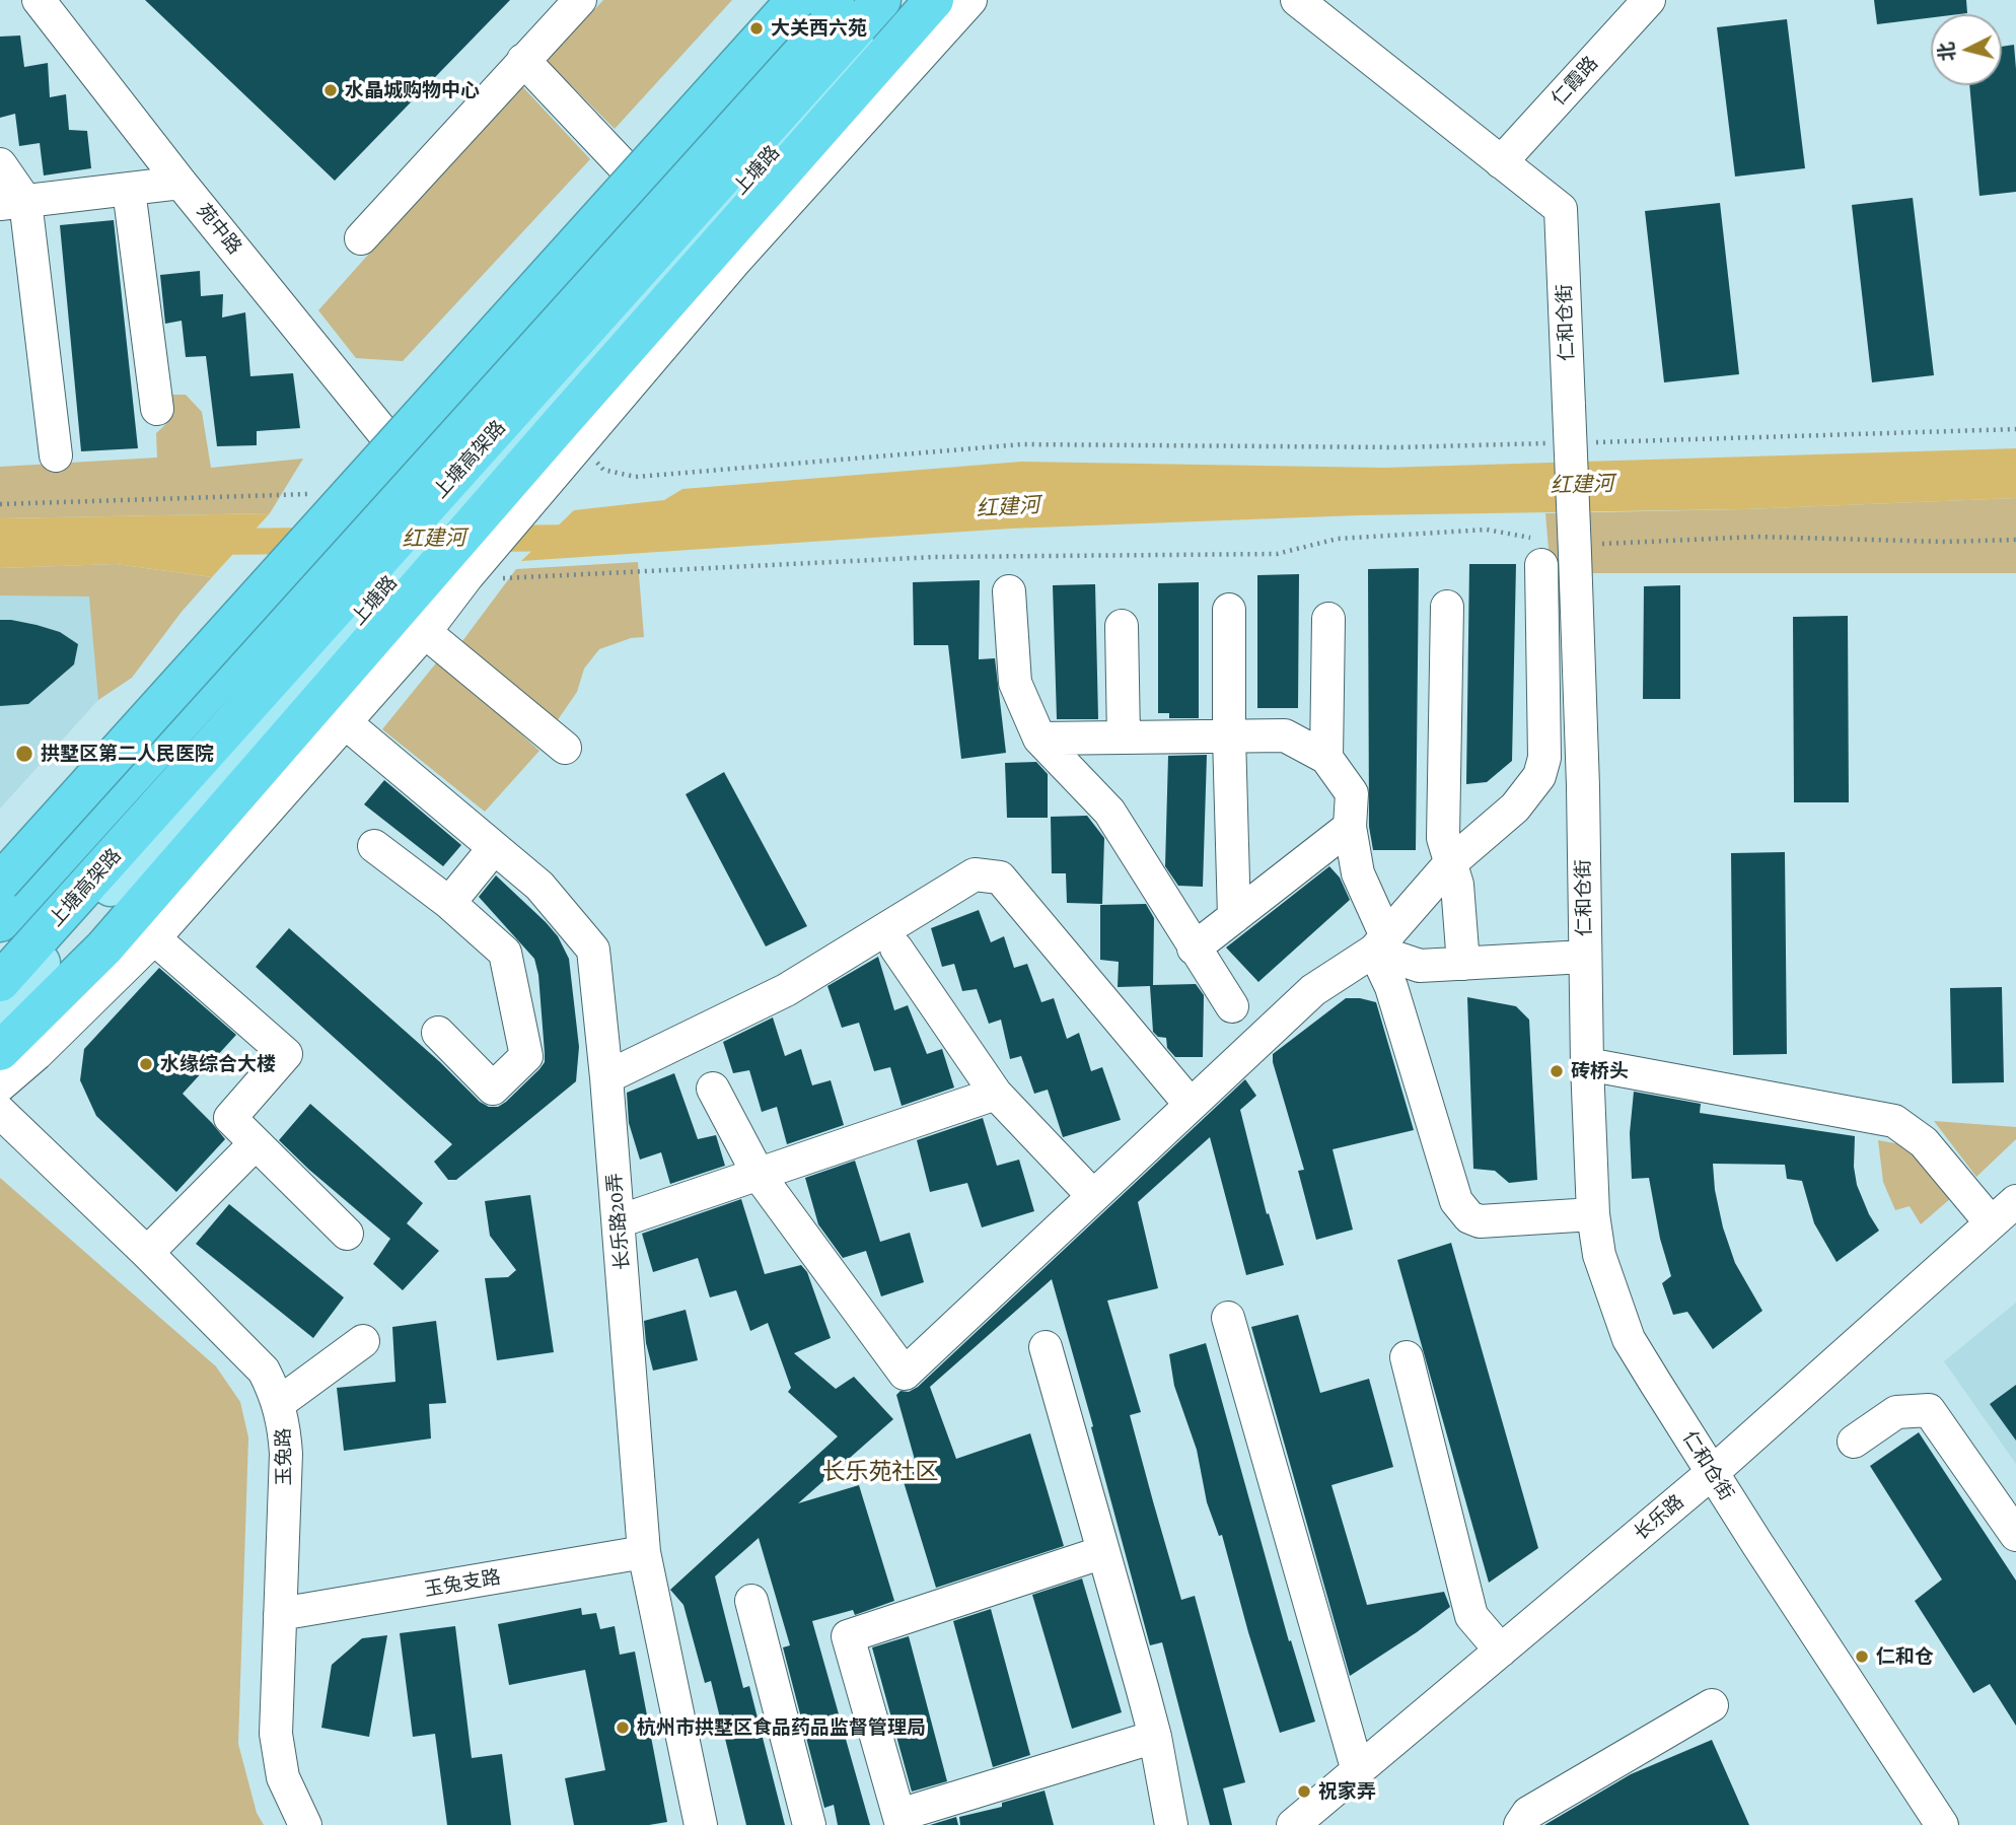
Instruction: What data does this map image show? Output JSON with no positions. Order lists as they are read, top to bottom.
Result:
{
  "streets": {
    "highway": ["上塘高架路"],
    "main road": ["上塘路"],
    "street": [
      "仁霞路",
      "苑中路",
      "仁和仓街",
      "长乐路20弄",
      "玉兔路",
      "长乐路",
      "玉兔支路"
    ]
  },
  "crossings": [
    ["仁霞路", "仁和仓街"],
    ["仁和仓街", "长乐路"],
    ["长乐路20弄", "玉兔支路"],
    ["玉兔路", "玉兔支路"]
  ],
  "districts": ["长乐苑社区"],
  "water": ["红建河"],
  "places": [
    "大关西六苑",
    "水晶城购物中心",
    "拱墅区第二人民医院",
    "水缘综合大楼",
    "砖桥头",
    "仁和仓",
    "杭州市拱墅区食品药品监督管理局",
    "祝家弄"
  ],
  "north": "left"
}
